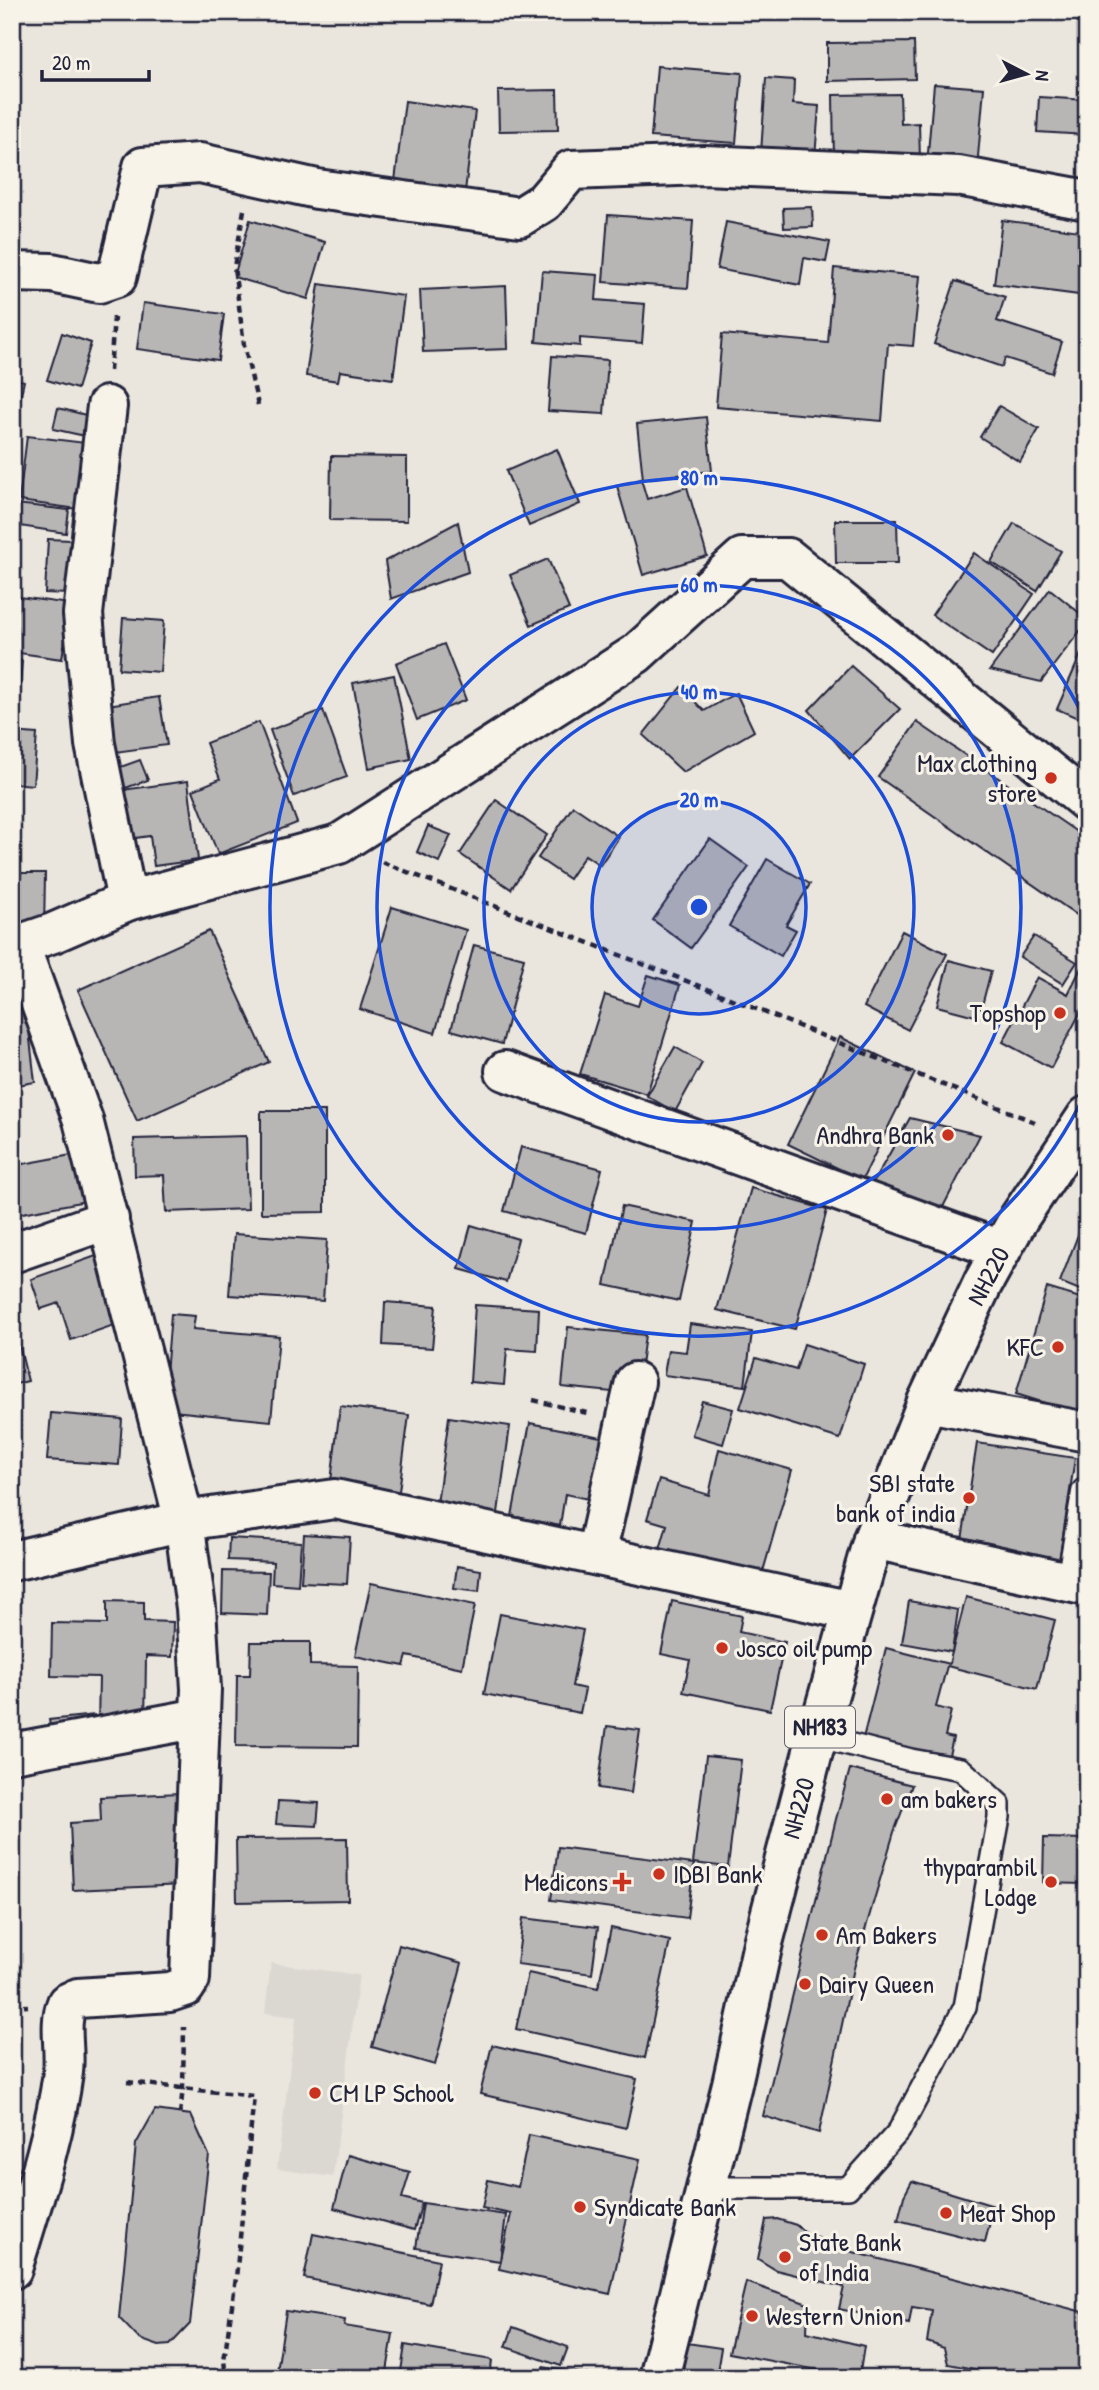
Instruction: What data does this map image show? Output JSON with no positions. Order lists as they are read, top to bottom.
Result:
{
  "streets": {
    "main road": ["NH220", "NH183"]
  },
  "places": {
    "other": [
      "Max clothing store",
      "Topshop",
      "Andhra Bank",
      "KFC",
      "SBI state bank of india",
      "Josco oil pump",
      "am bakers",
      "IDBI Bank",
      "thyparambil Lodge",
      "Am Bakers",
      "Dairy Queen",
      "CM LP School",
      "Syndicate Bank",
      "Meat Shop",
      "State Bank of India",
      "Western Union"
    ],
    "health": ["Medicons"]
  },
  "scale_bar": "20 m",
  "north": "right",
  "rings": [
    "80 m",
    "60 m",
    "40 m",
    "20 m"
  ]
}
